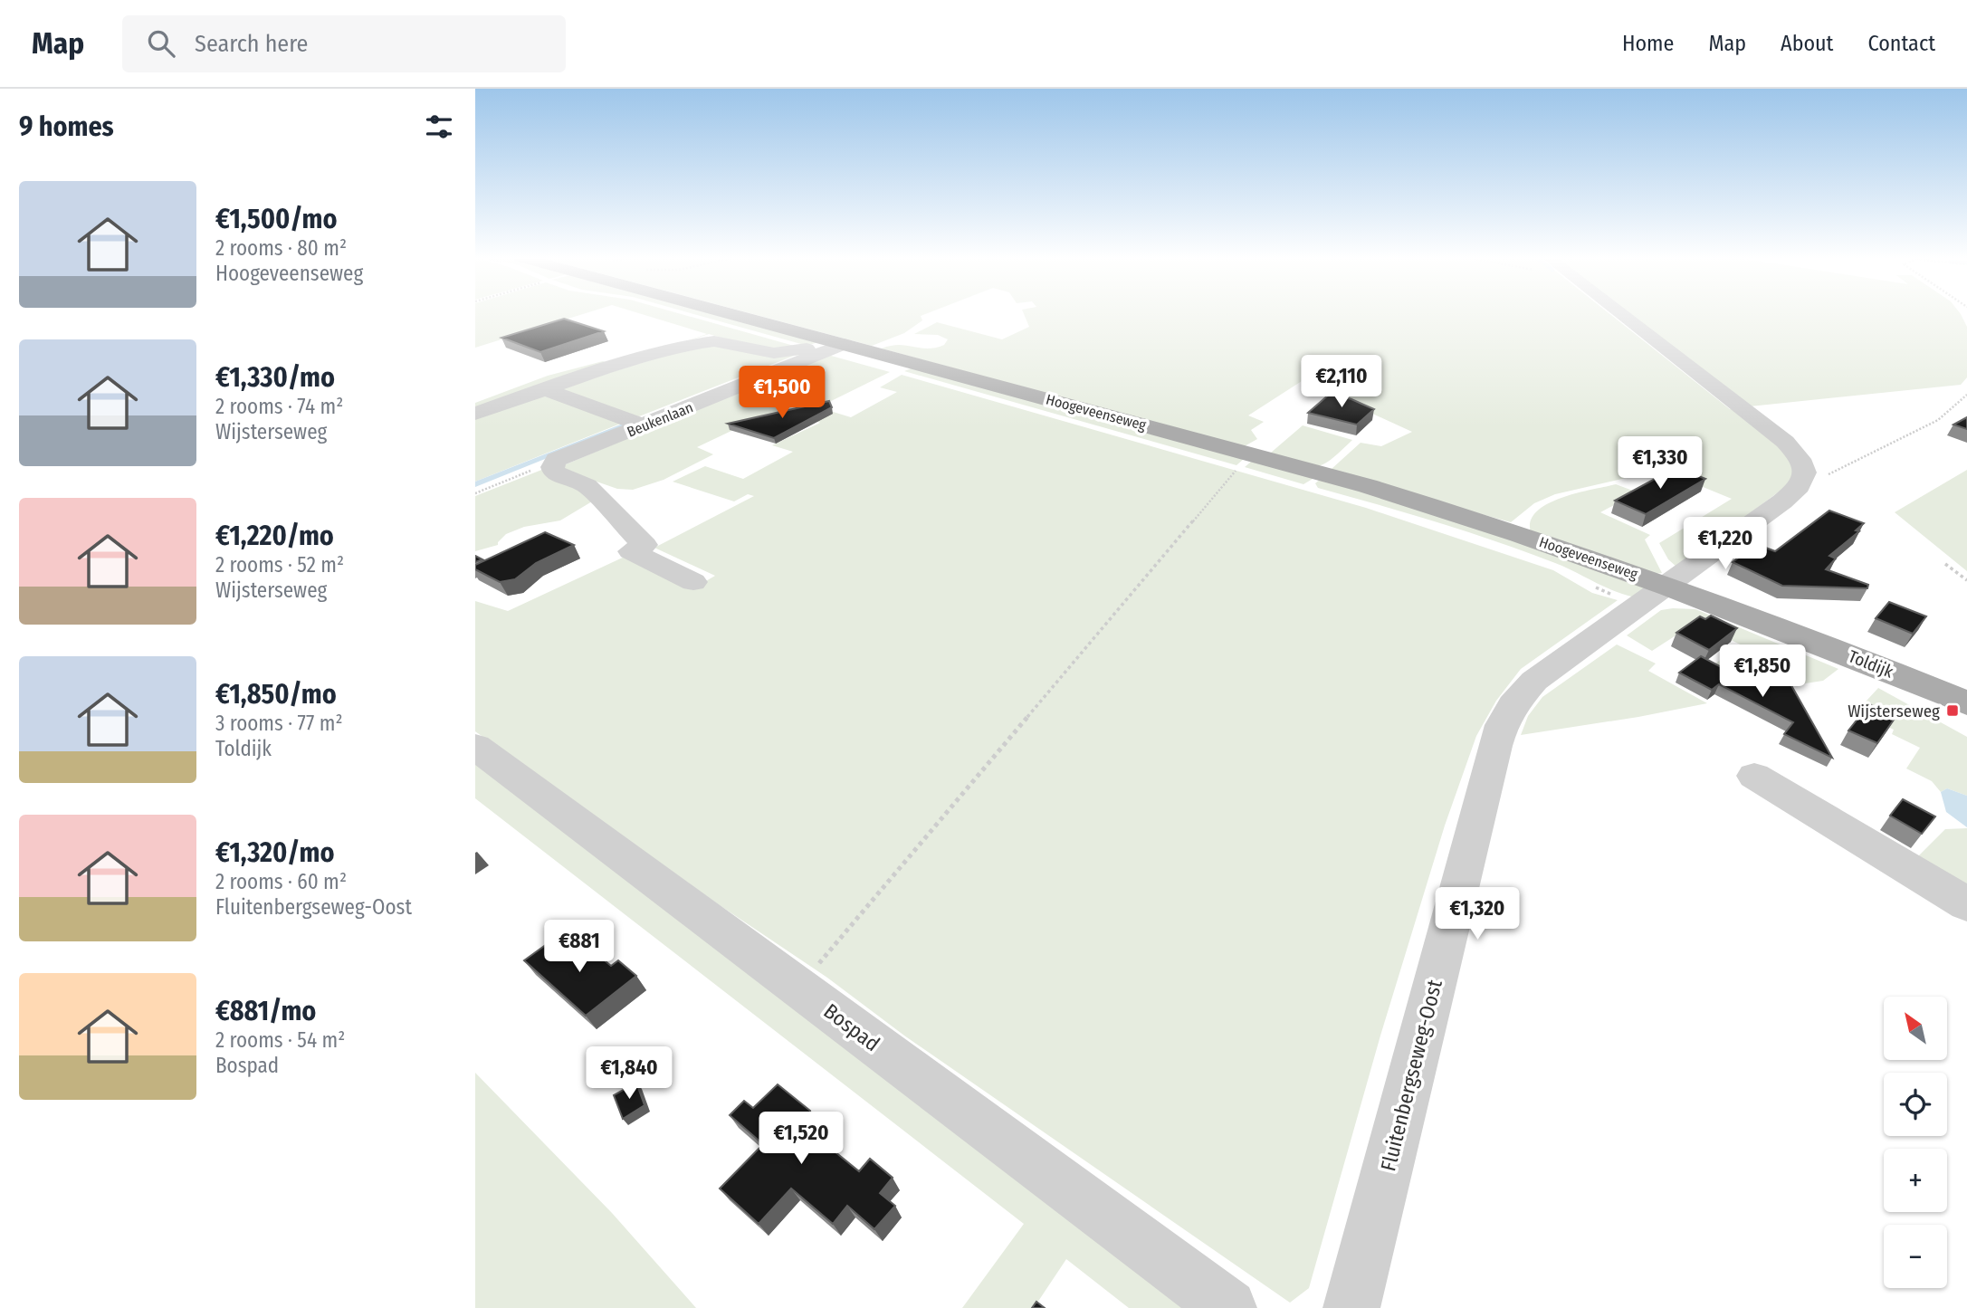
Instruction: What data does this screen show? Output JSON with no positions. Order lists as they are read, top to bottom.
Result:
{
  "streets": {
    "main road": ["Hoogeveenseweg", "Toldijk"],
    "street": ["Beukenlaan", "Bospad", "Fluitenbergseweg-Oost"]
  },
  "crossings": [
    ["Hoogeveenseweg", "Beukenlaan"],
    ["Hoogeveenseweg", "Toldijk"],
    ["Hoogeveenseweg", "Fluitenbergseweg-Oost"],
    ["Toldijk", "Fluitenbergseweg-Oost"]
  ],
  "places": {
    "transit": ["Wijsterseweg"]
  },
  "north": "top left",
  "page": {
    "header": "Map",
    "search": "Search here",
    "nav": [
      "Home",
      "Map",
      "About",
      "Contact"
    ],
    "heading": "9 homes",
    "list": [
      {
        "name": "€1,500/mo",
        "note": "2 rooms · 80 m² · Hoogeveenseweg"
      },
      {
        "name": "€1,330/mo",
        "note": "2 rooms · 74 m² · Wijsterseweg"
      },
      {
        "name": "€1,220/mo",
        "note": "2 rooms · 52 m² · Wijsterseweg"
      },
      {
        "name": "€1,850/mo",
        "note": "3 rooms · 77 m² · Toldijk"
      },
      {
        "name": "€1,320/mo",
        "note": "2 rooms · 60 m² · Fluitenbergseweg-Oost"
      },
      {
        "name": "€881/mo",
        "note": "2 rooms · 54 m² · Bospad"
      }
    ],
    "price": [
      "€2,110",
      "€1,500",
      "€1,330",
      "€1,220",
      "€1,850",
      "€1,320",
      "€881",
      "€1,840",
      "€1,520"
    ],
    "map_buttons": ["+", "−"]
  }
}
